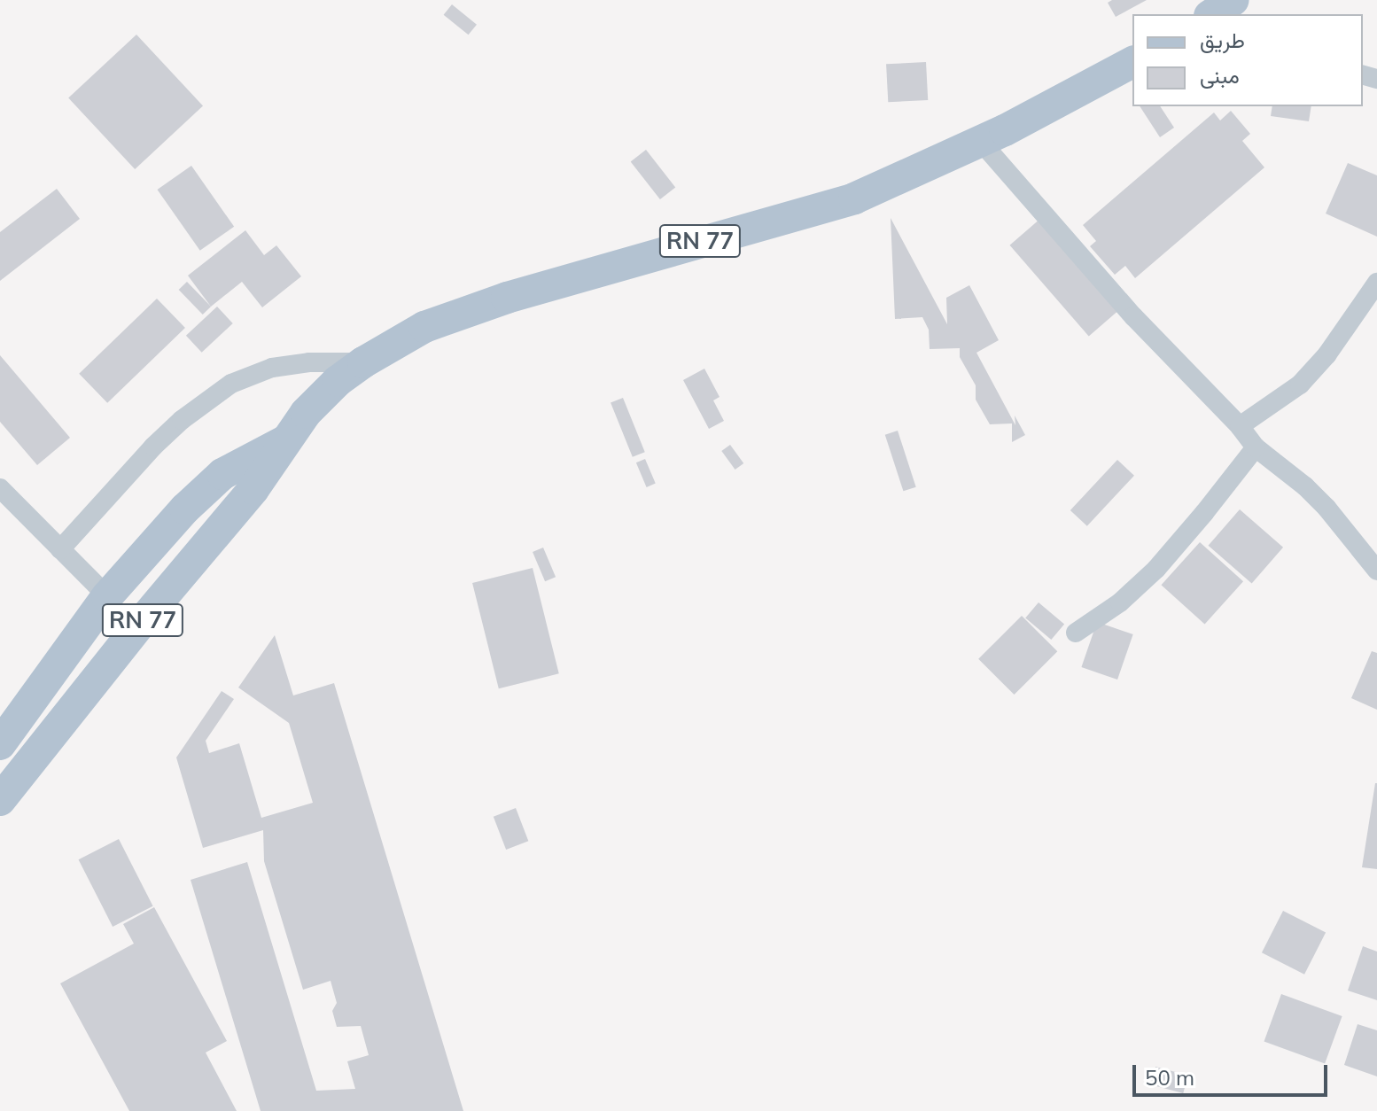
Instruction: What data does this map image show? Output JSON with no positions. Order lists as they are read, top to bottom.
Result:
{
  "streets": {
    "main road": ["RN 77"]
  },
  "legend": ["طريق", "مبنى"],
  "scale_bar": "50 m"
}
